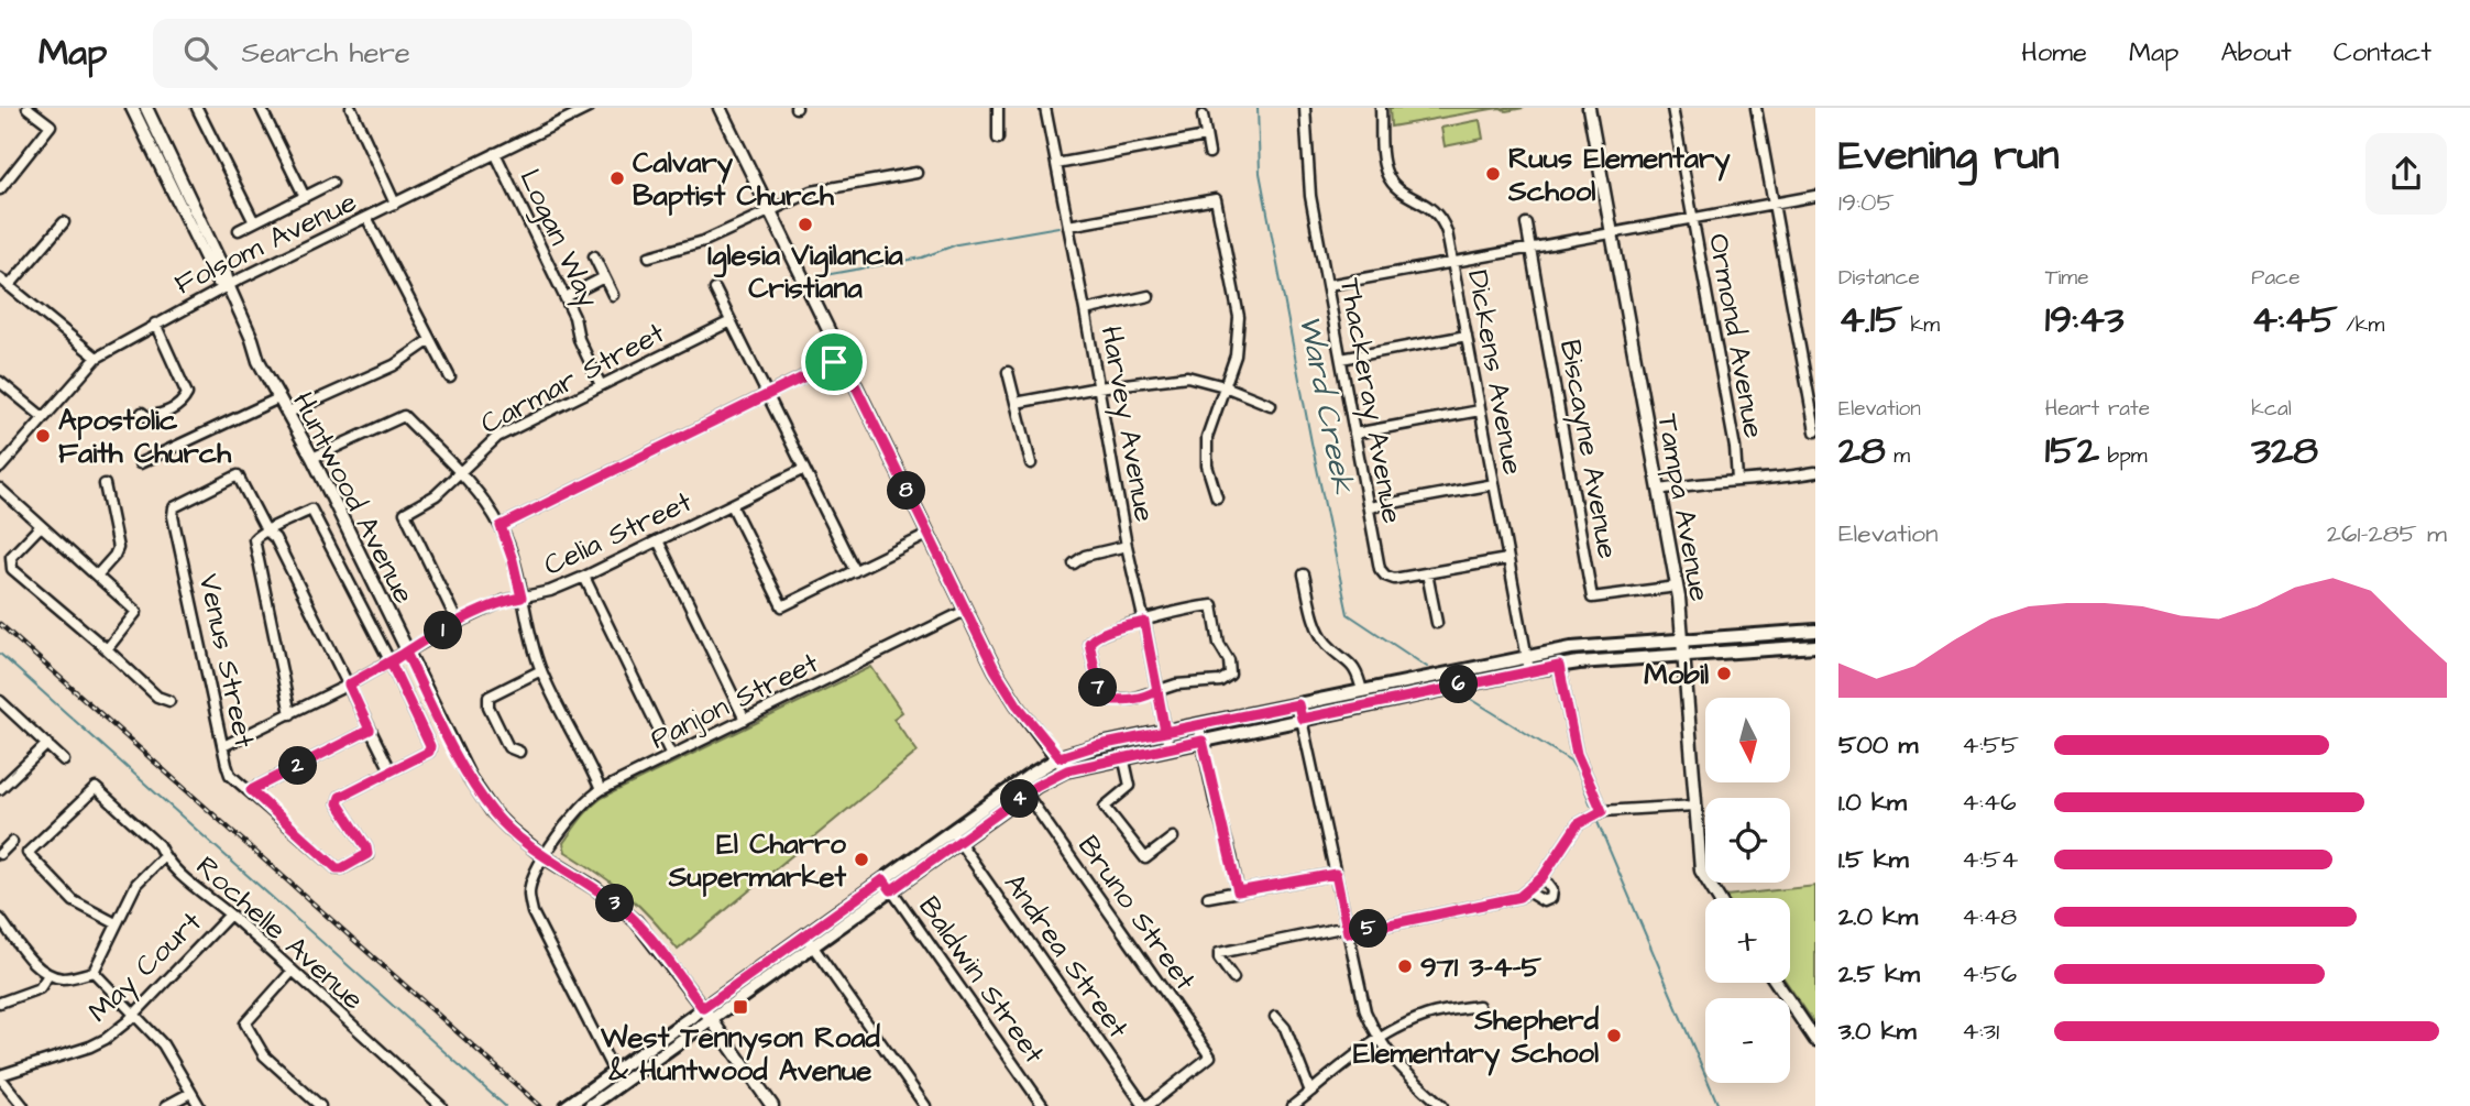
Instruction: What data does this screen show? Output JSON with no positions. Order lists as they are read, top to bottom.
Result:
{
  "streets": {
    "street": [
      "Logan Way",
      "Folsom Avenue",
      "Ormond Avenue",
      "Dickens Avenue",
      "Carmar Street",
      "Thackeray Avenue",
      "Harvey Avenue",
      "Biscayne Avenue",
      "Huntwood Avenue",
      "Tampa Avenue",
      "Celia Street",
      "Venus Street",
      "Panjon Street",
      "Bruno Street",
      "Rochelle Avenue",
      "Andrea Street",
      "May Court",
      "Baldwin Street"
    ]
  },
  "crossings": [
    ["Logan Way", "Folsom Avenue"],
    ["Logan Way", "Carmar Street"],
    ["Folsom Avenue", "Huntwood Avenue"],
    ["Dickens Avenue", "Thackeray Avenue"],
    ["Carmar Street", "Celia Street"],
    ["Biscayne Avenue", "Tampa Avenue"],
    ["Huntwood Avenue", "Celia Street"],
    ["Huntwood Avenue", "Panjon Street"],
    ["Celia Street", "Venus Street"],
    ["Bruno Street", "Andrea Street"],
    ["Rochelle Avenue", "May Court"]
  ],
  "water": ["Ward Creek"],
  "places": {
    "other": [
      "Ruus Elementary School",
      "Calvary Baptist Church",
      "Iglesia Vigilancia Cristiana",
      "Apostolic Faith Church",
      "Mobil",
      "El Charro Supermarket",
      "971 3-4-5",
      "Shepherd Elementary School"
    ],
    "transit": ["West Tennyson Road & Huntwood Avenue"]
  },
  "north": "bottom",
  "page": {
    "header": "Map",
    "search": "Search here",
    "nav": [
      "Home",
      "Map",
      "About",
      "Contact"
    ],
    "heading": ["Evening run", "19:05"],
    "stats": [
      ["Distance", "4.15 km"],
      ["Time", "19:43"],
      ["Pace", "4:45 /km"],
      ["Elevation", "28 m"],
      ["Heart rate", "152 bpm"],
      ["kcal", "328"]
    ],
    "pins": [
      "8",
      "1",
      "6",
      "7",
      "2",
      "4",
      "3",
      "5"
    ],
    "chart": ["Elevation", "261–285 m"],
    "map_buttons": ["+", "−"],
    "list": [
      {
        "name": "500 m",
        "note": "4:55"
      },
      {
        "name": "1.0 km",
        "note": "4:46"
      },
      {
        "name": "1.5 km",
        "note": "4:54"
      },
      {
        "name": "2.0 km",
        "note": "4:48"
      },
      {
        "name": "2.5 km",
        "note": "4:56"
      },
      {
        "name": "3.0 km",
        "note": "4:31"
      }
    ]
  }
}
